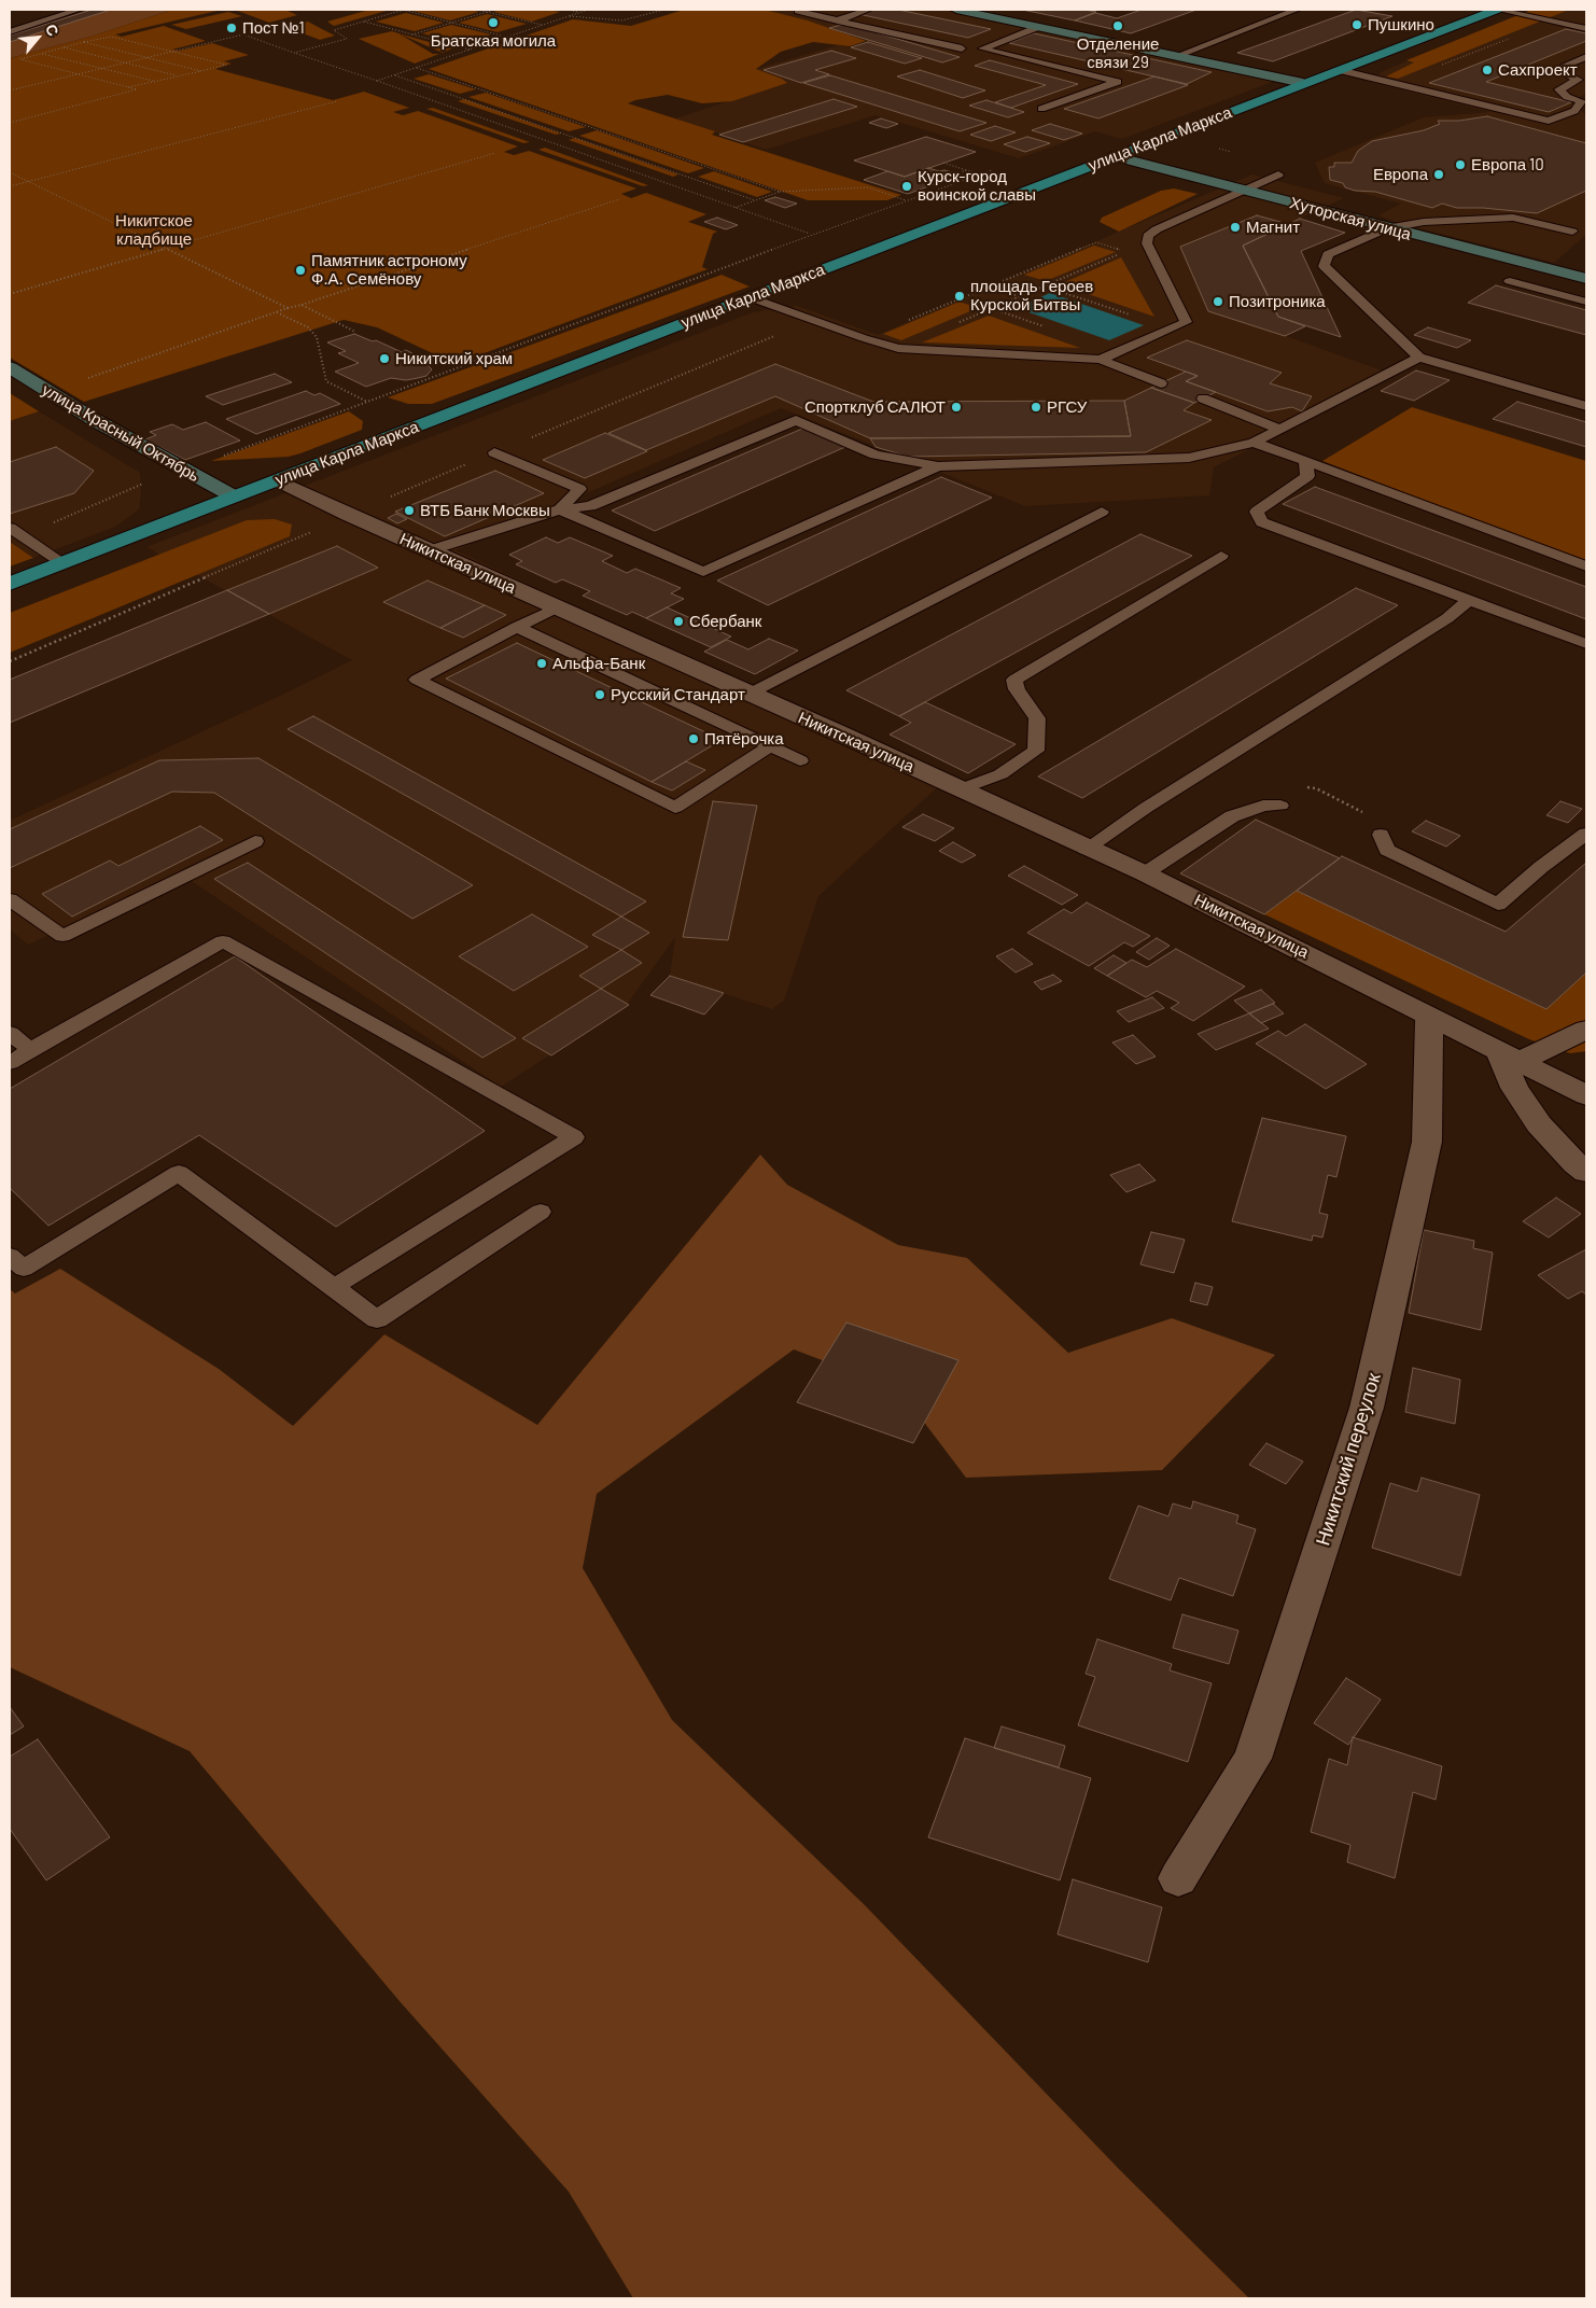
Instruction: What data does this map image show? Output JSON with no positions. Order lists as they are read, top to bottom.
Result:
{
  "streets": {
    "main road": ["улица Карла Маркса"],
    "street": [
      "Хуторская улица",
      "улица Красный Октябрь",
      "Никитская улица",
      "Никитский переулок"
    ]
  },
  "crossings": [
    ["улица Карла Маркса", "Хуторская улица"],
    ["улица Карла Маркса", "улица Красный Октябрь"],
    ["улица Карла Маркса", "Никитская улица"],
    ["Никитская улица", "Никитский переулок"]
  ],
  "parks": ["Никитское кладбище"],
  "places": [
    "Братская могила",
    "Пушкино",
    "Отделение связи 29",
    "Пост №1",
    "Сахпроект",
    "Европа 10",
    "Европа",
    "Курск-город воинской славы",
    "Магнит",
    "Памятник астроному Ф.А. Семёнову",
    "площадь Героев Курской Битвы",
    "Позитроника",
    "Никитский храм",
    "Спортклуб САЛЮТ",
    "РГСУ",
    "ВТБ Банк Москвы",
    "Сбербанк",
    "Альфа-Банк",
    "Русский Стандарт",
    "Пятёрочка"
  ],
  "north": "top right"
}
